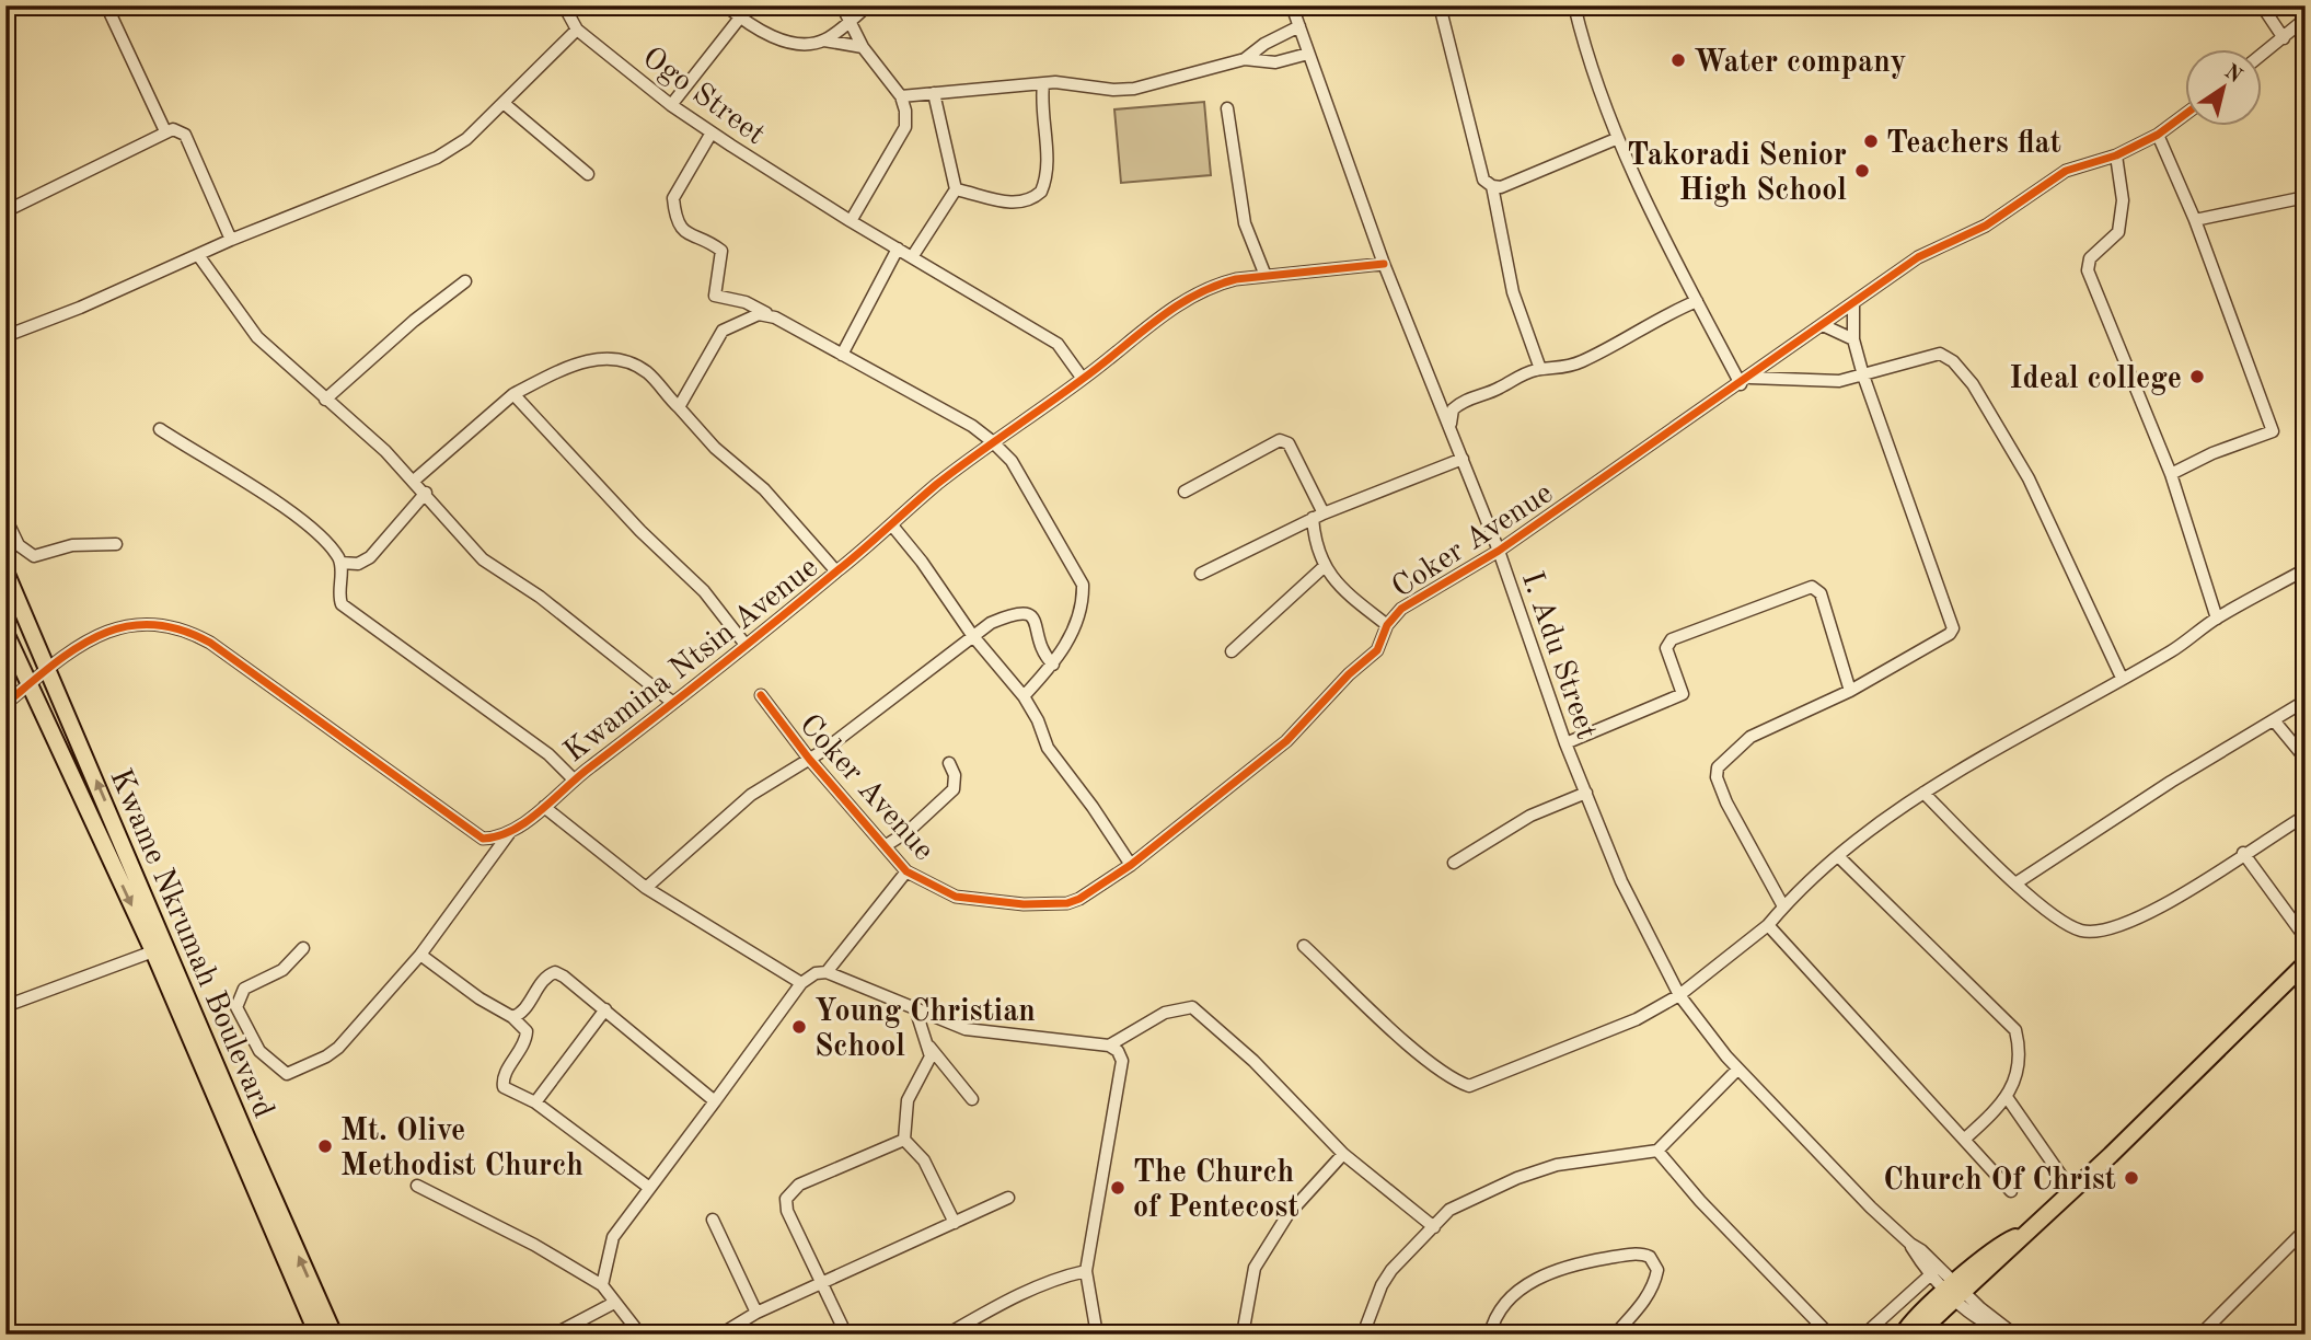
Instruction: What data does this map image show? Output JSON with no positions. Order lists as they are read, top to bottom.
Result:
{
  "streets": {
    "highway": ["Kwame Nkrumah Boulevard"],
    "street": [
      "Ogo Street",
      "Coker Avenue",
      "I. Adu Street",
      "Kwamina Ntsin Avenue"
    ]
  },
  "crossings": [
    ["Ogo Street", "Kwamina Ntsin Avenue"],
    ["Coker Avenue", "I. Adu Street"],
    ["I. Adu Street", "Kwamina Ntsin Avenue"],
    ["Kwamina Ntsin Avenue", "Kwame Nkrumah Boulevard"]
  ],
  "places": [
    "Water company",
    "Teachers flat",
    "Takoradi Senior High School",
    "Ideal college",
    "Young Christian School",
    "Mt. Olive Methodist Church",
    "Church Of Christ",
    "The Church of Pentecost"
  ],
  "north": "top right"
}
